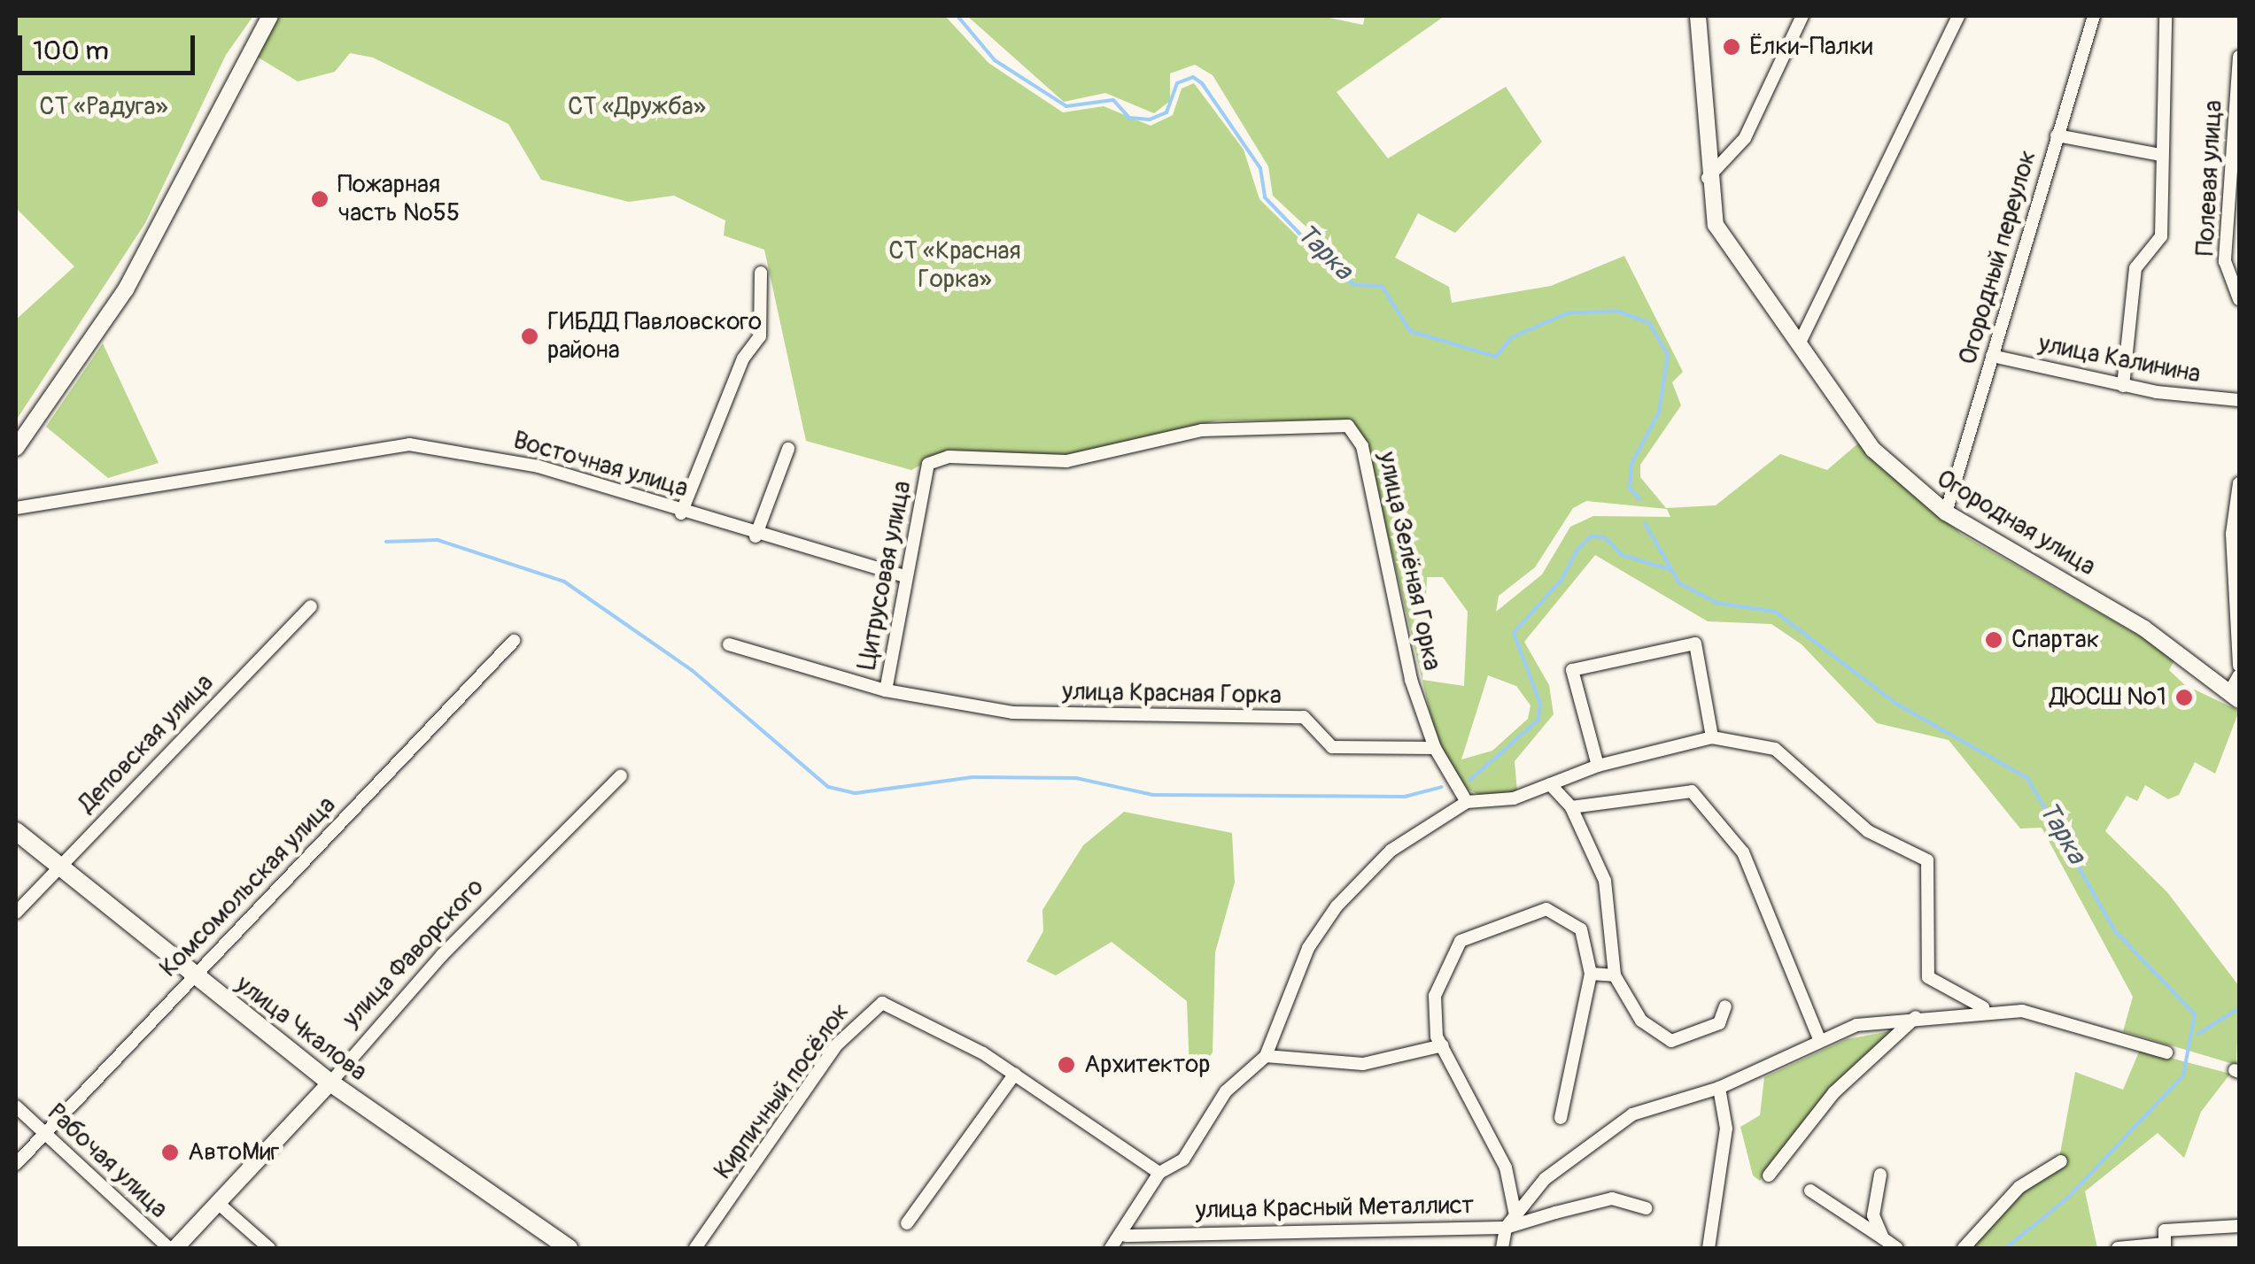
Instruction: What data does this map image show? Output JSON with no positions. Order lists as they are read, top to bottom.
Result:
{
  "streets": {
    "main road": ["улица Чкалова"],
    "street": [
      "Полевая улица",
      "Огородный переулок",
      "улица Калинина",
      "Восточная улица",
      "Огородная улица",
      "улица Зелёная Горка",
      "Цитрусовая улица",
      "улица Красная Горка",
      "Деповская улица",
      "Комсомольская улица",
      "улица Фаворского",
      "Кирпичный посёлок",
      "Рабочая улица",
      "улица Красный Металлист"
    ]
  },
  "crossings": [
    ["Огородный переулок", "улица Калинина"],
    ["Огородный переулок", "Огородная улица"],
    ["Восточная улица", "Цитрусовая улица"],
    ["улица Зелёная Горка", "Цитрусовая улица"],
    ["улица Зелёная Горка", "улица Красная Горка"],
    ["Цитрусовая улица", "улица Красная Горка"],
    ["Деповская улица", "улица Чкалова"],
    ["Комсомольская улица", "улица Чкалова"],
    ["Комсомольская улица", "Рабочая улица"],
    ["улица Фаворского", "улица Чкалова"],
    ["улица Фаворского", "Рабочая улица"]
  ],
  "water": ["Тарка"],
  "parks": ["СТ «Радуга»", "СТ «Дружба»", "СТ «Красная Горка»"],
  "places": [
    "Ёлки-Палки",
    "Пожарная часть №55",
    "ГИБДД Павловского района",
    "Спартак",
    "ДЮСШ №1",
    "Архитектор",
    "АвтоМиг"
  ],
  "scale_bar": "100 m"
}
